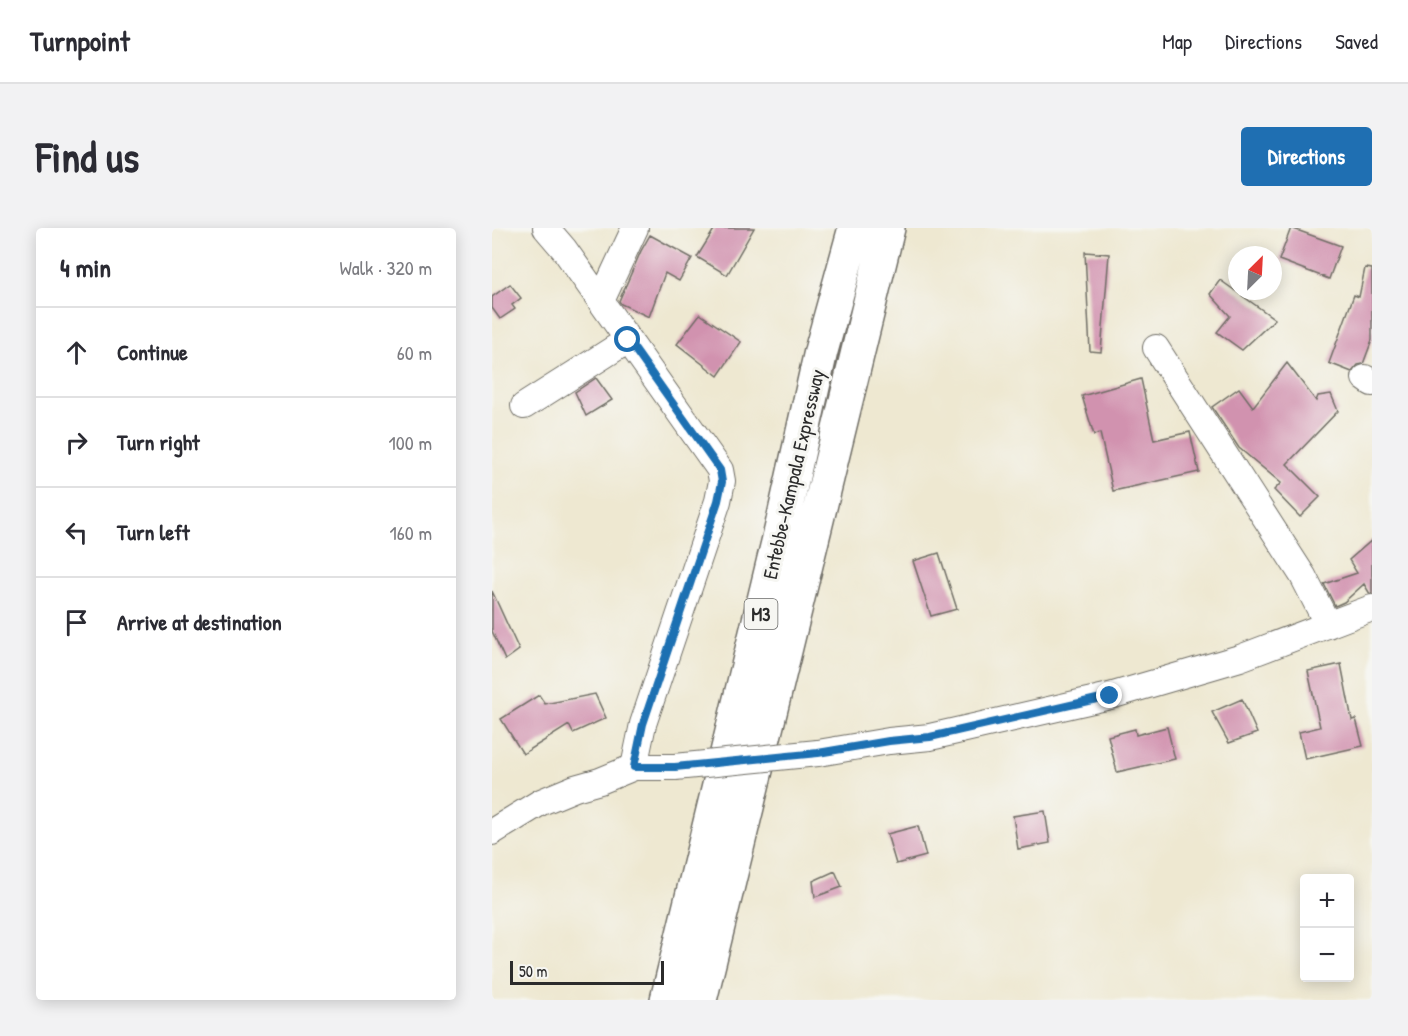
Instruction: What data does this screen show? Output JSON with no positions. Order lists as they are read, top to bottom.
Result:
{
  "streets": {
    "highway": ["Entebbe–Kampala Expressway", "M3"]
  },
  "scale_bar": "50 m",
  "north": "top right",
  "page": {
    "header": "Turnpoint",
    "nav": ["Map", "Directions", "Saved"],
    "buttons": "Directions",
    "title": "Find us",
    "heading": ["4 min", "Walk · 320 m"],
    "list": [
      ["Continue", "60 m"],
      ["Turn right", "100 m"],
      ["Turn left", "160 m"],
      "Arrive at destination"
    ],
    "map_buttons": ["+", "−"],
    "scale": "50 m"
  }
}
